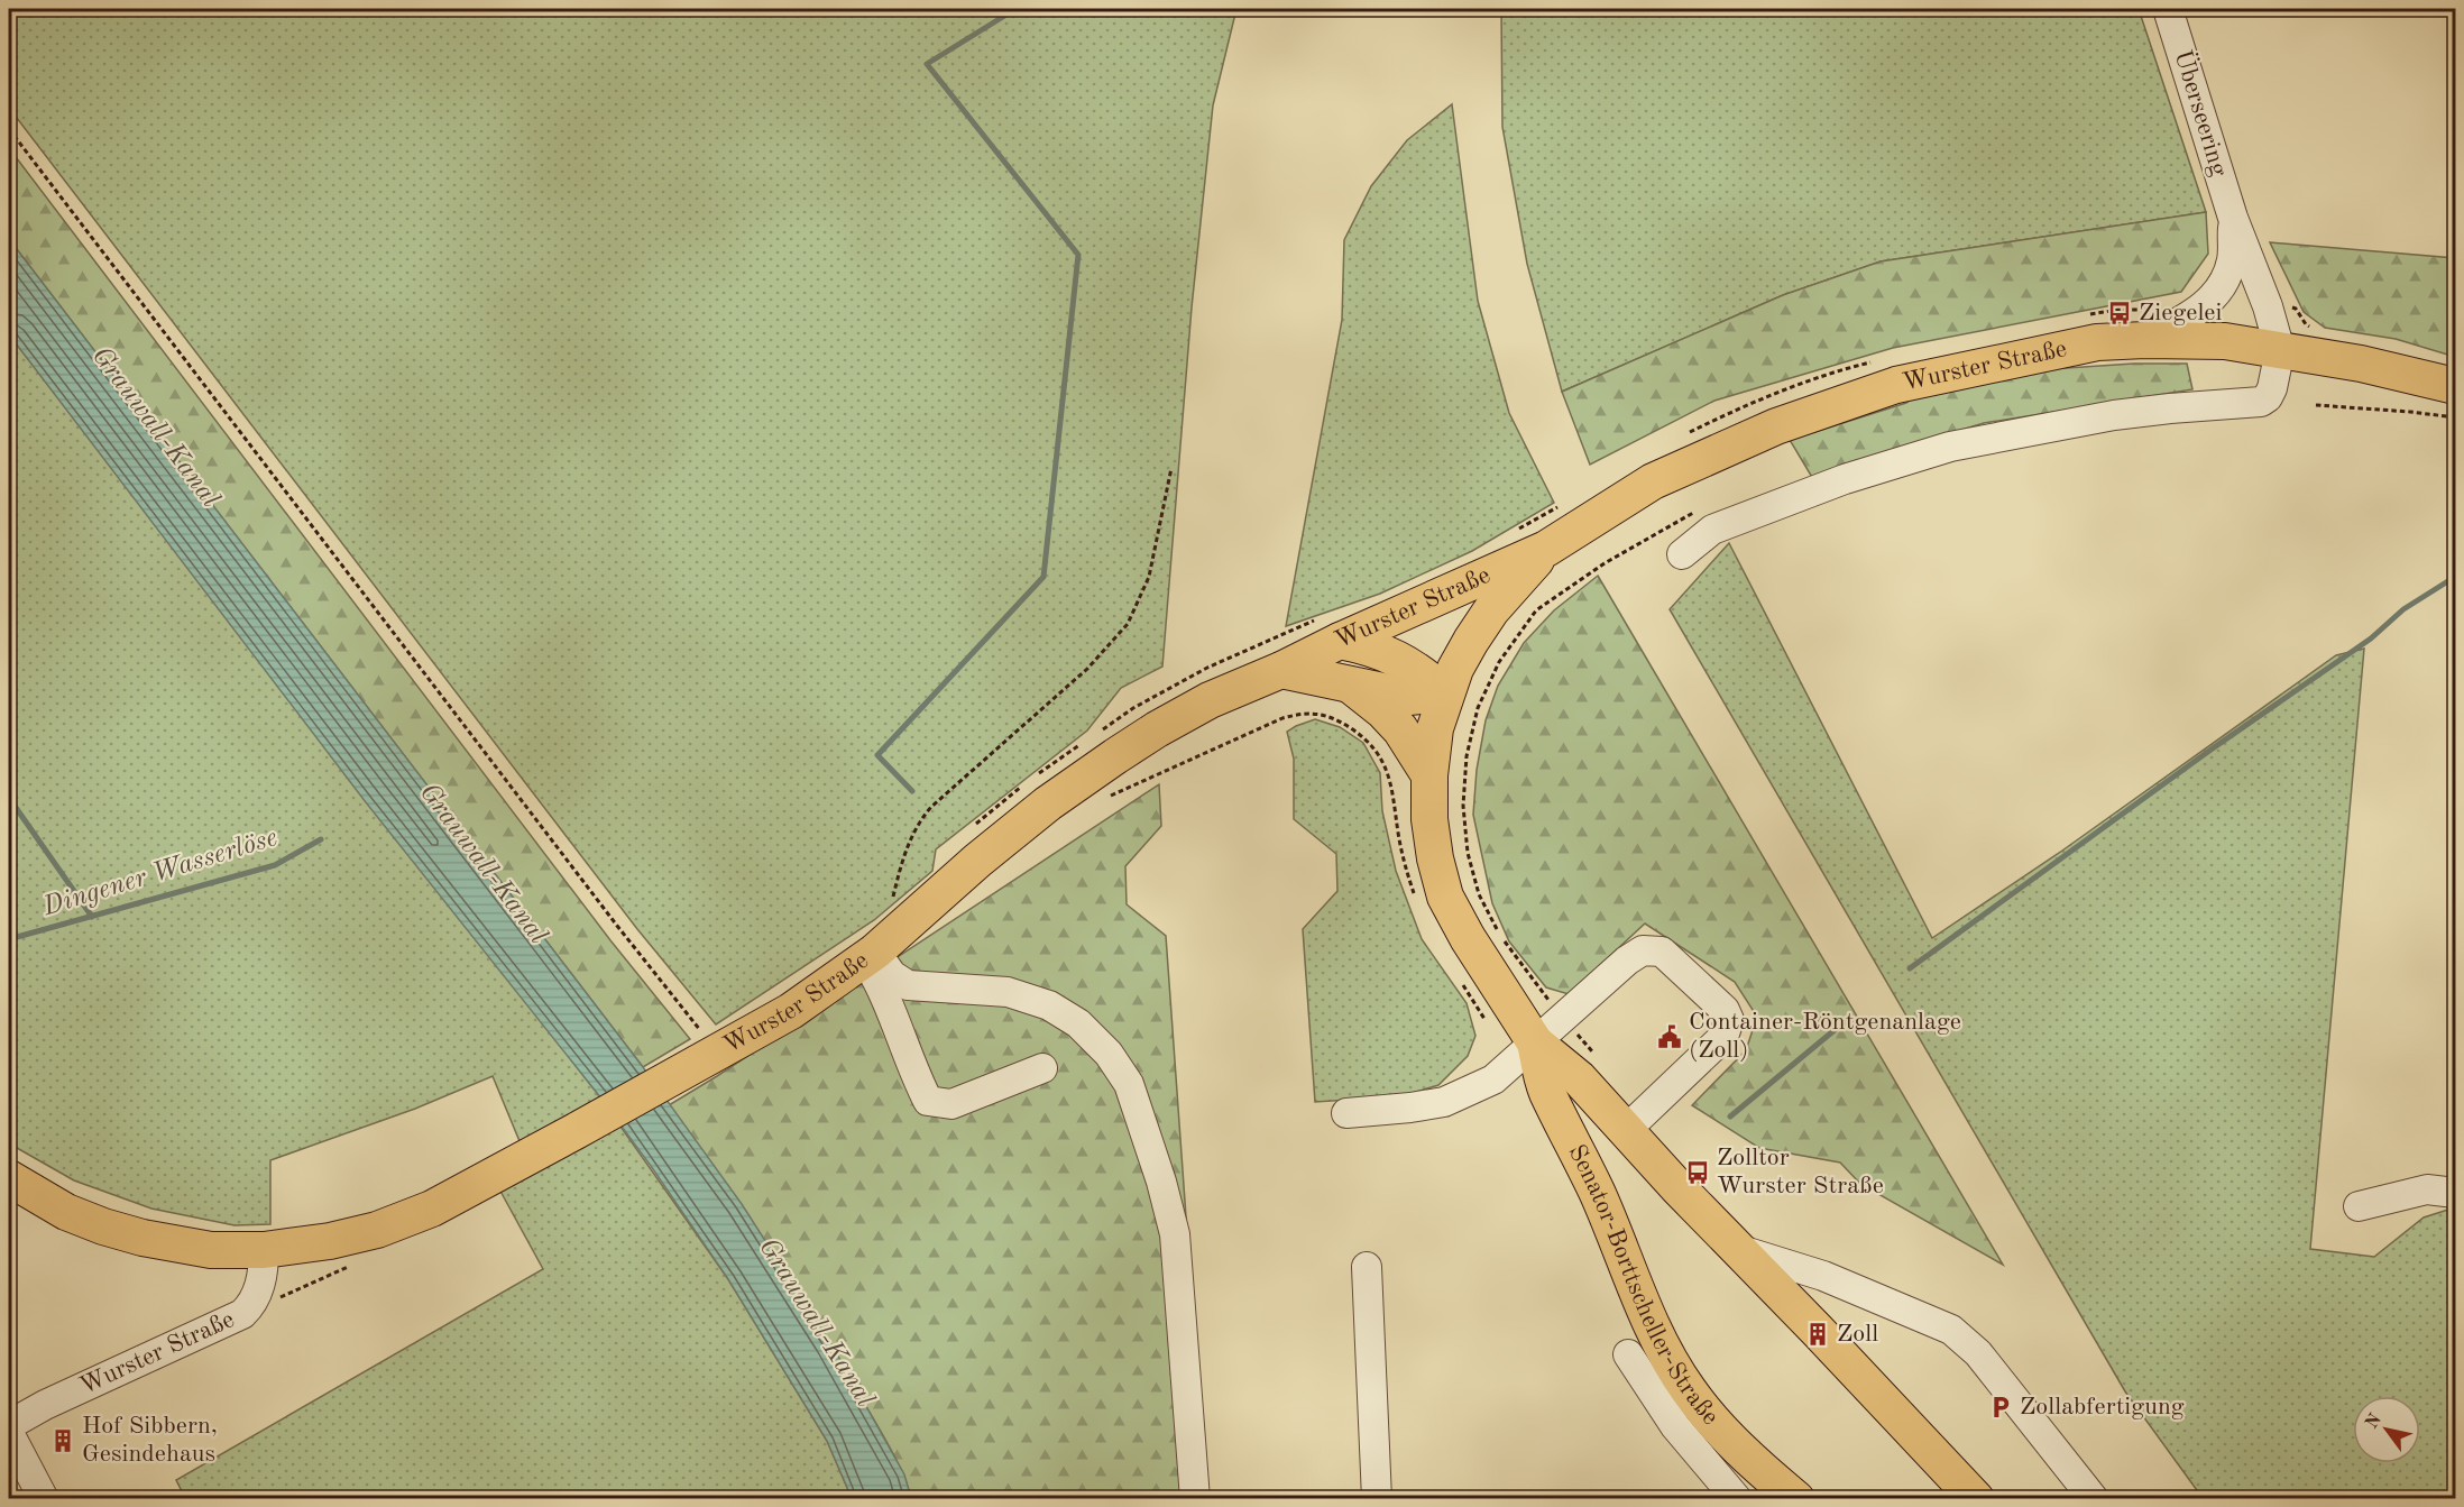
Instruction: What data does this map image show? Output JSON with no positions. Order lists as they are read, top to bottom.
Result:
{
  "streets": {
    "main road": ["Wurster Straße", "Senator-Borttscheller-Straße"],
    "street": ["Überseering"]
  },
  "crossings": [
    ["Überseering", "Wurster Straße"],
    ["Wurster Straße", "Senator-Borttscheller-Straße"]
  ],
  "water": ["Grauwall-Kanal", "Dingener Wasserlöse"],
  "places": {
    "bus stop": ["Ziegelei", "Zolltor Wurster Straße"],
    "public building": ["Container-Röntgenanlage (Zoll)"],
    "building": ["Zoll", "Hof Sibbern, Gesindehaus"],
    "parking": ["Zollabfertigung"]
  },
  "north": "top left"
}
